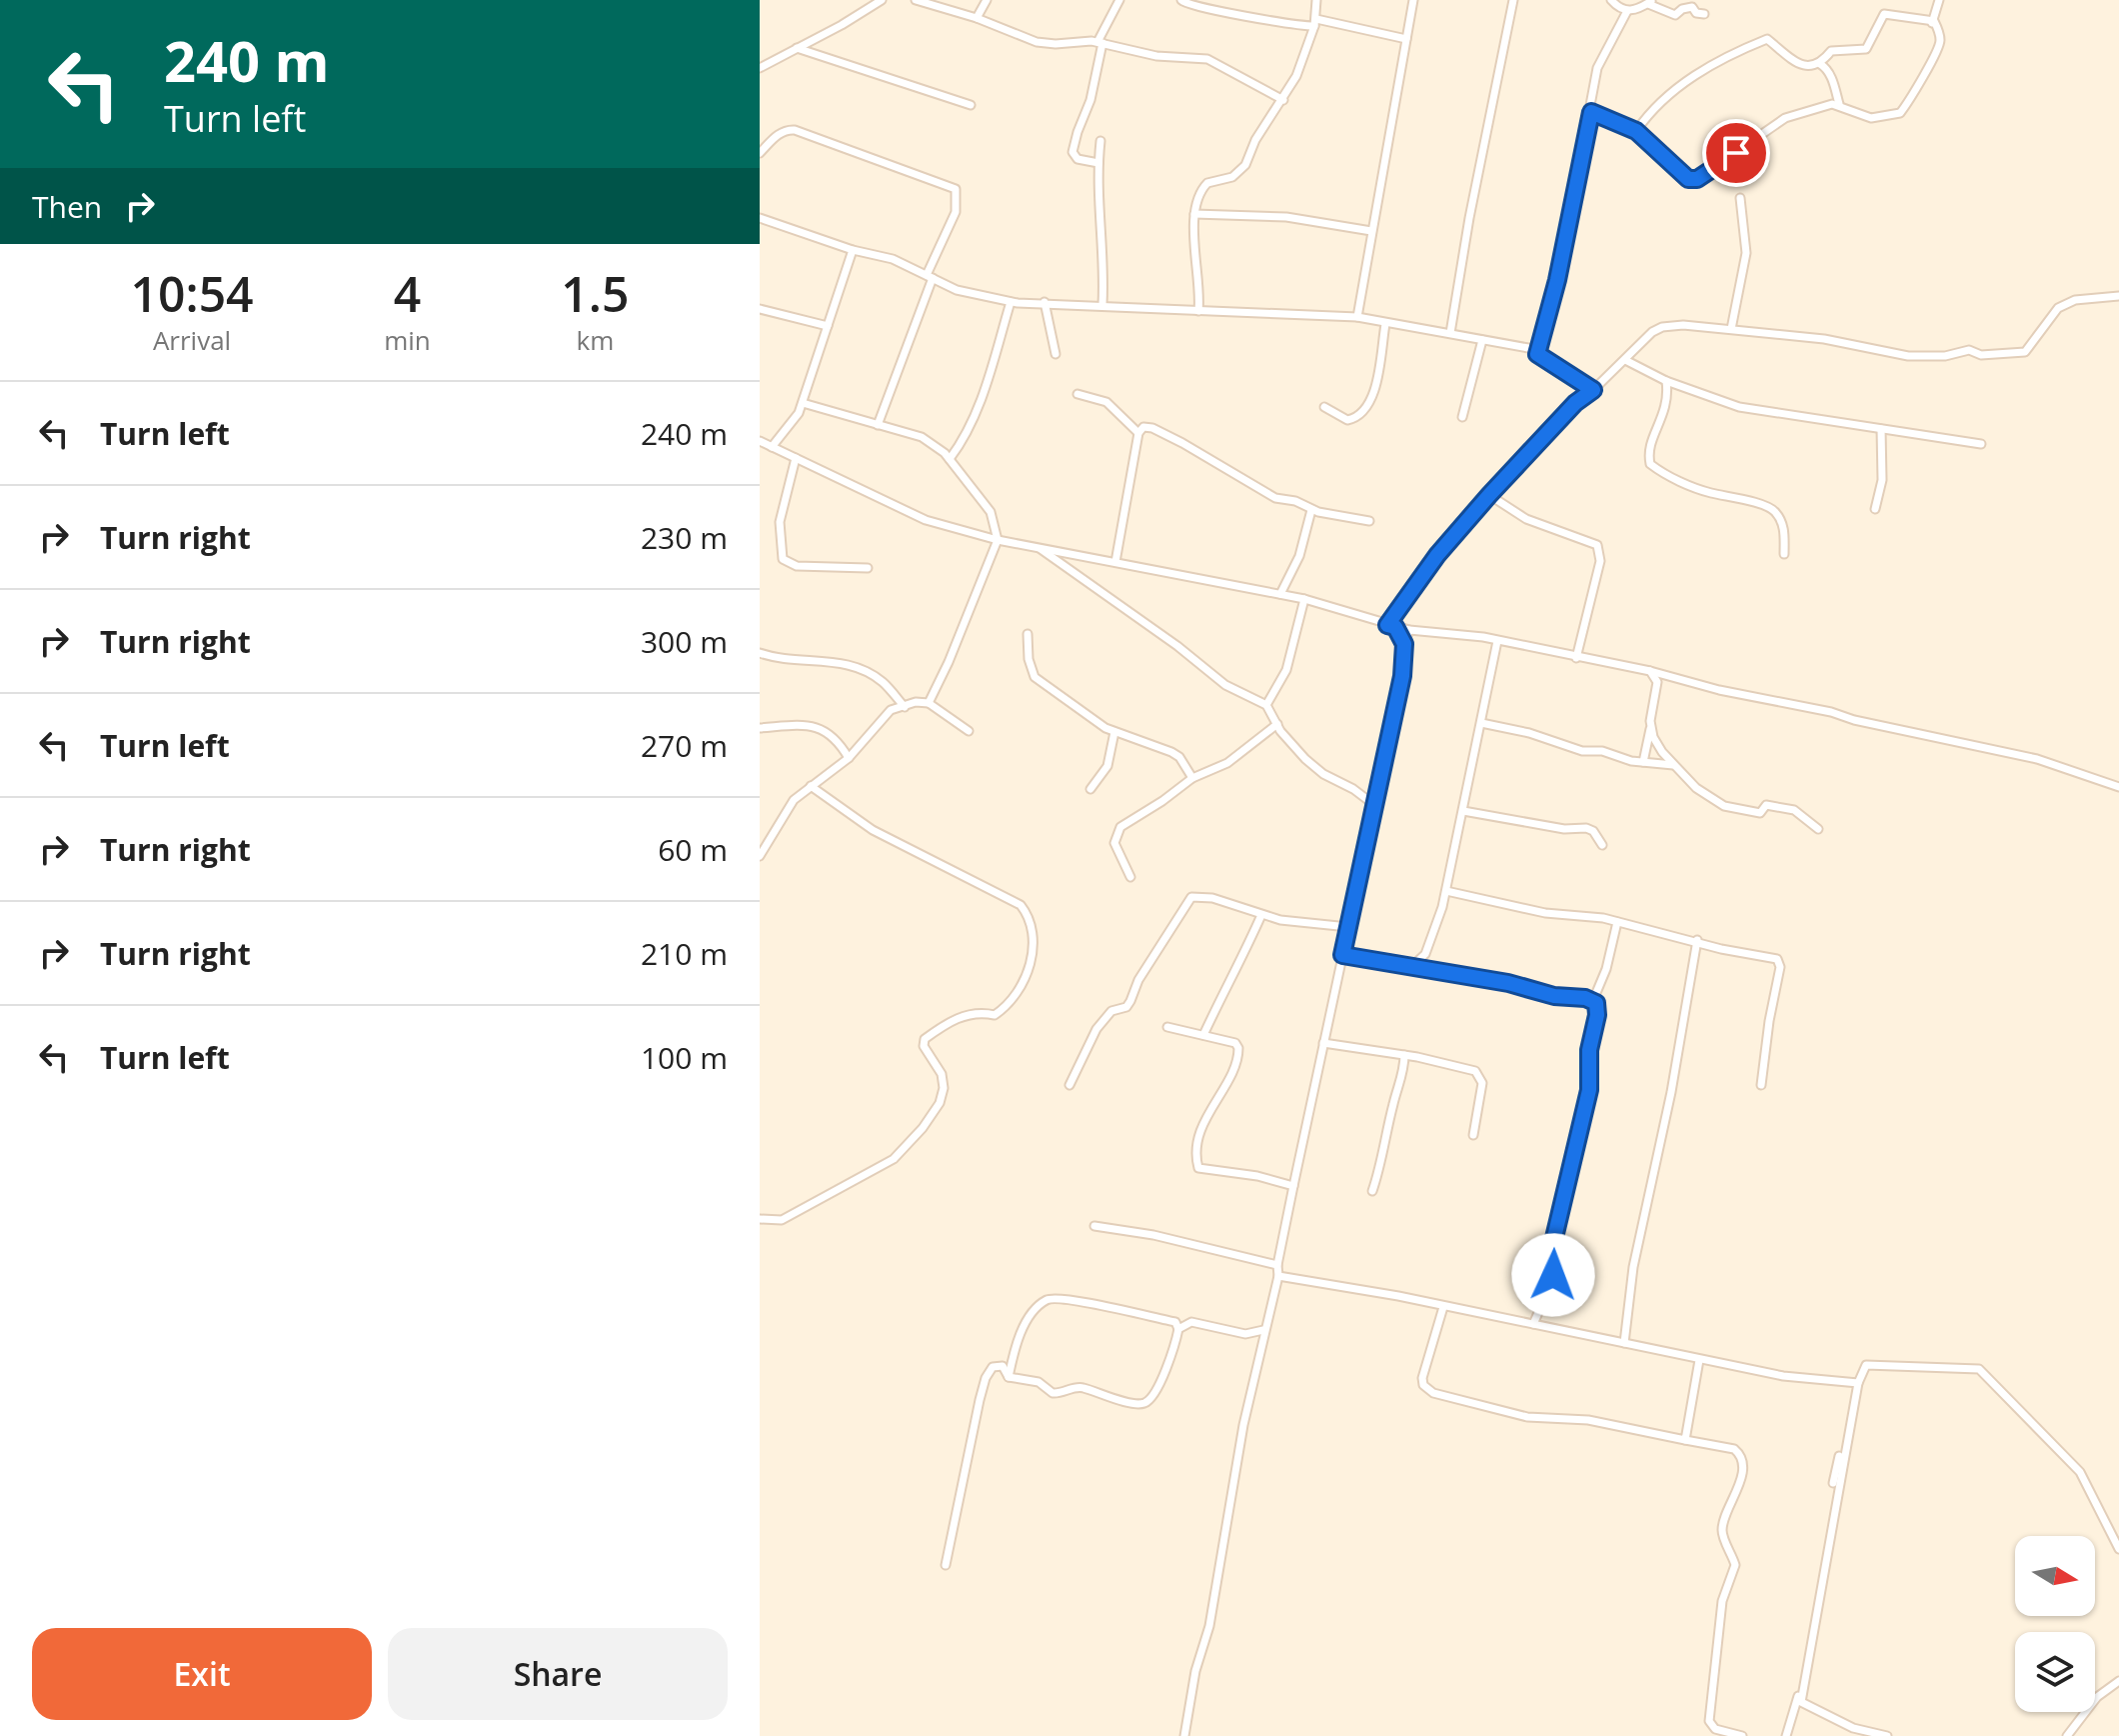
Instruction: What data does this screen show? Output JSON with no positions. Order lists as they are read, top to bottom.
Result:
{
  "north": "right",
  "page": {
    "turn": ["240 m", "Turn left"],
    "then": "Then",
    "eta": [
      "10:54",
      "Arrival",
      "4",
      "min",
      "1.5",
      "km"
    ],
    "list": [
      {
        "name": "Turn left",
        "value": "240 m"
      },
      {
        "name": "Turn right",
        "value": "230 m"
      },
      {
        "name": "Turn right",
        "value": "300 m"
      },
      {
        "name": "Turn left",
        "value": "270 m"
      },
      {
        "name": "Turn right",
        "value": "60 m"
      },
      {
        "name": "Turn right",
        "value": "210 m"
      },
      {
        "name": "Turn left",
        "value": "100 m"
      }
    ],
    "buttons": ["Exit", "Share"]
  }
}
